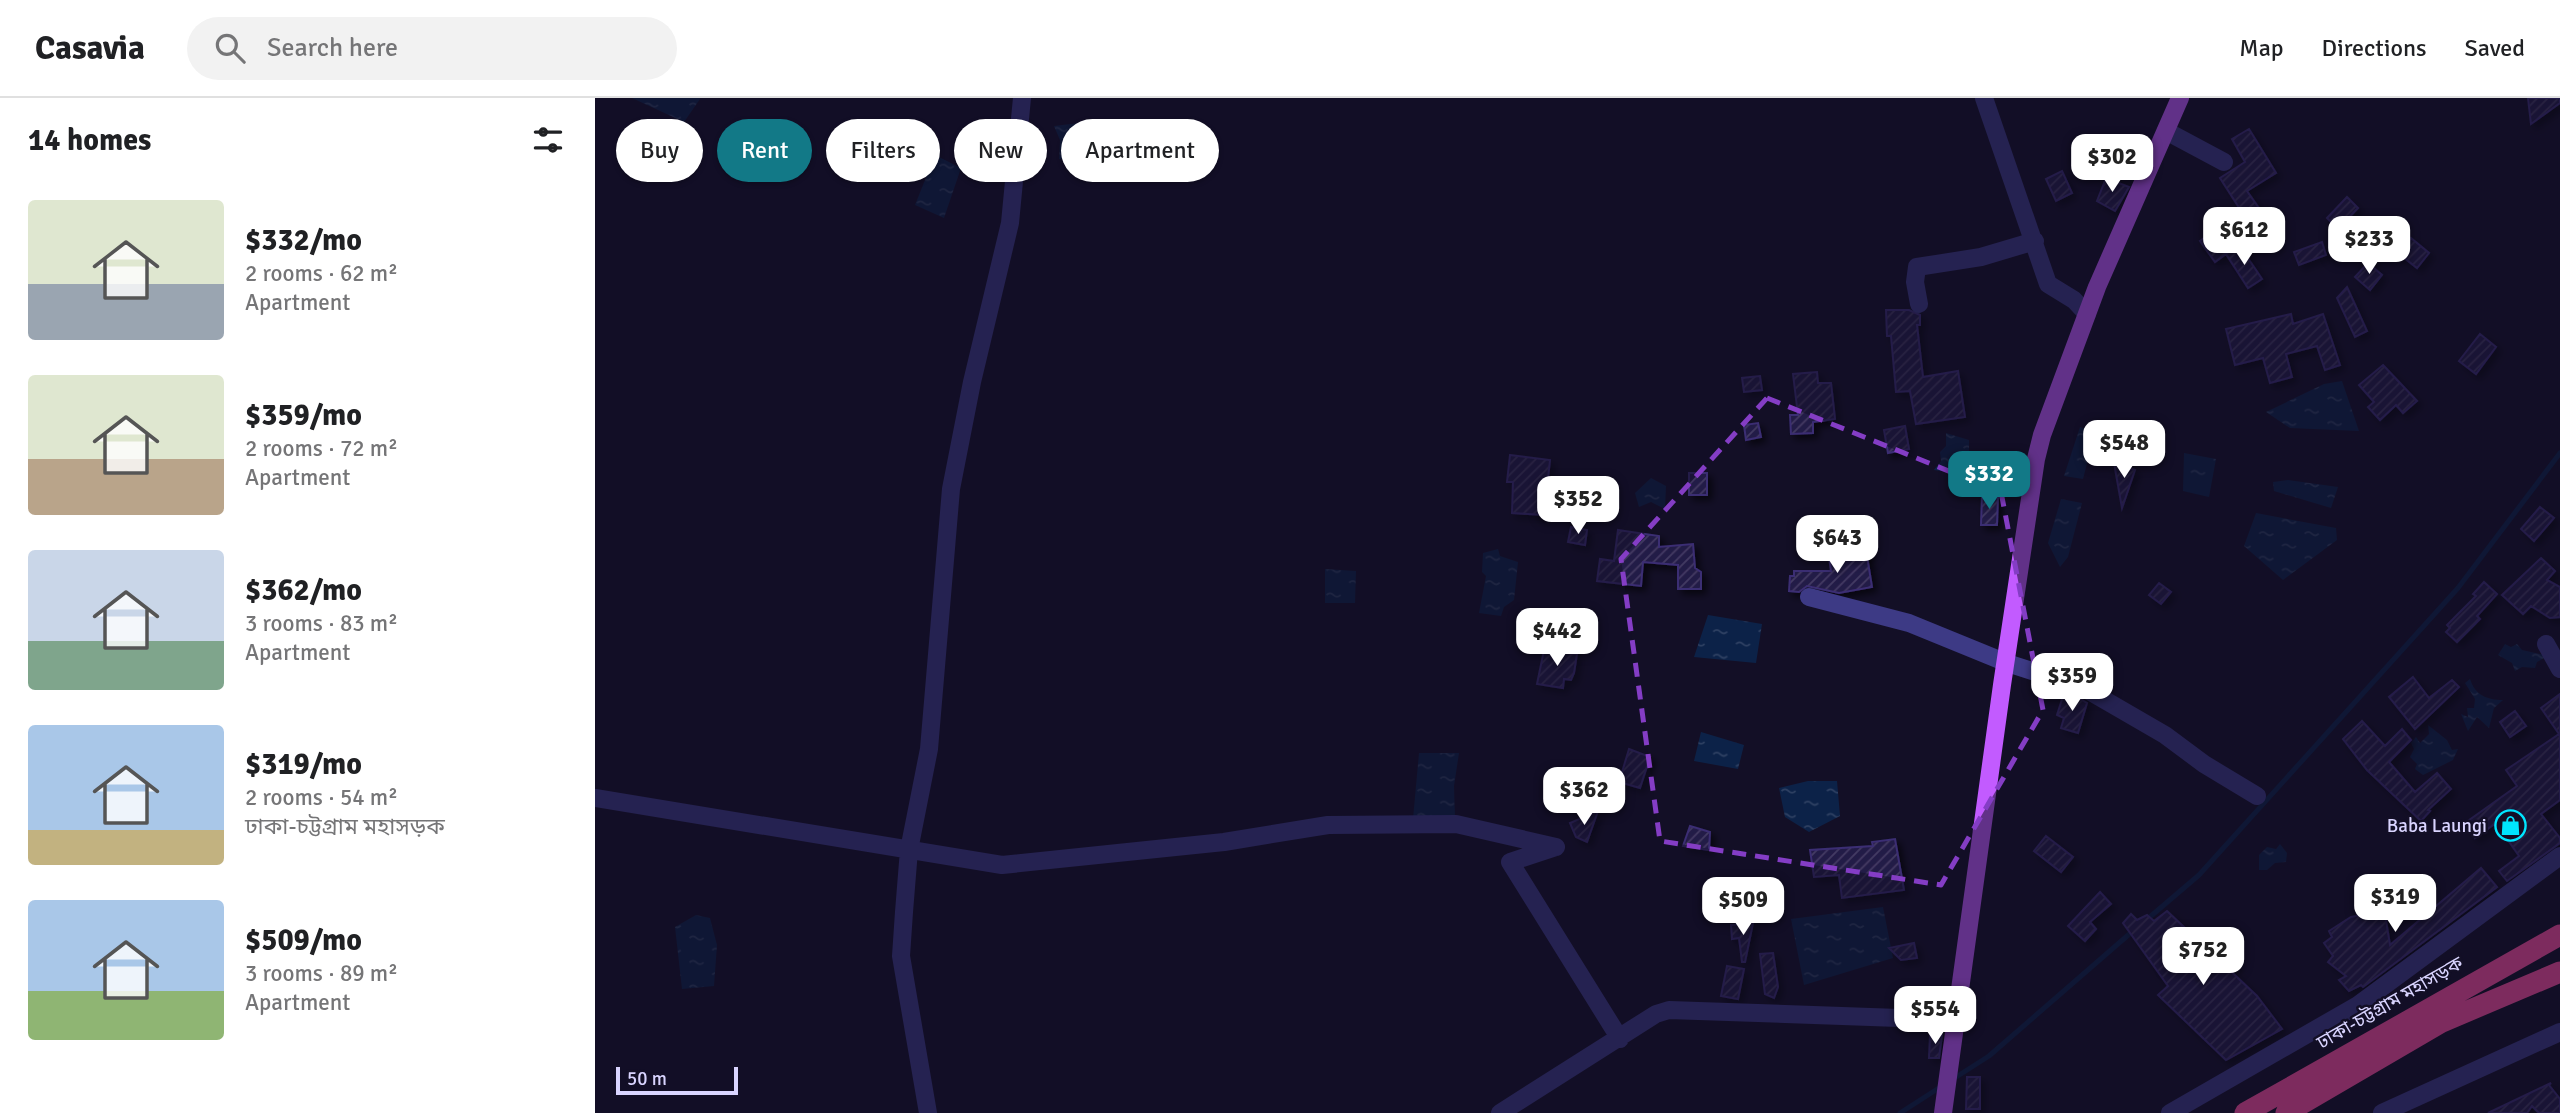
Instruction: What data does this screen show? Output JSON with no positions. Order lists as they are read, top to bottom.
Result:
{
  "streets": {
    "highway": ["ঢাকা-চট্টগ্রাম মহাসড়ক"]
  },
  "places": {
    "shop": ["Baba Laungi"]
  },
  "scale_bar": "50 m",
  "page": {
    "header": "Casavia",
    "search": "Search here",
    "nav": ["Map", "Directions", "Saved"],
    "heading": "14 homes",
    "chip": [
      "Buy",
      "Rent",
      "Filters",
      "New",
      "Apartment"
    ],
    "price": [
      "$302",
      "$612",
      "$233",
      "$548",
      "$332",
      "$352",
      "$643",
      "$442",
      "$359",
      "$362",
      "$319",
      "$509",
      "$752",
      "$554"
    ],
    "list": [
      {
        "name": "$332/mo",
        "note": "2 rooms · 62 m² · Apartment"
      },
      {
        "name": "$359/mo",
        "note": "2 rooms · 72 m² · Apartment"
      },
      {
        "name": "$362/mo",
        "note": "3 rooms · 83 m² · Apartment"
      },
      {
        "name": "$319/mo",
        "note": "2 rooms · 54 m² · ঢাকা-চট্টগ্রাম মহাসড়ক"
      },
      {
        "name": "$509/mo",
        "note": "3 rooms · 89 m² · Apartment"
      }
    ],
    "scale": "50 m"
  }
}
